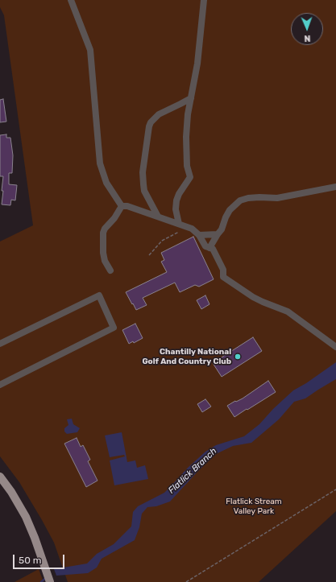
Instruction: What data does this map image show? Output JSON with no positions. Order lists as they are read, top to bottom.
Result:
{
  "water": ["Flatlick Branch"],
  "parks": ["Flatlick Stream Valley Park"],
  "places": ["Chantilly National Golf And Country Club"],
  "scale_bar": "50 m",
  "north": "bottom"
}
